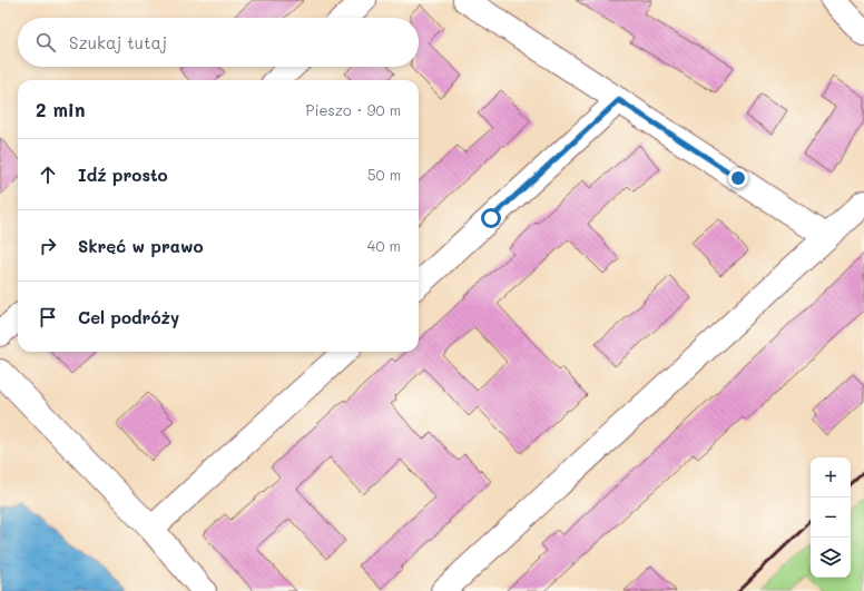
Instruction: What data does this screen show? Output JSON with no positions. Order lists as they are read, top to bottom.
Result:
{
  "page": {
    "search": "Szukaj tutaj",
    "heading": ["2 min", "Pieszo · 90 m"],
    "list": [
      ["Idź prosto", "50 m"],
      ["Skręć w prawo", "40 m"],
      "Cel podróży"
    ],
    "map_buttons": ["+", "−"]
  }
}
